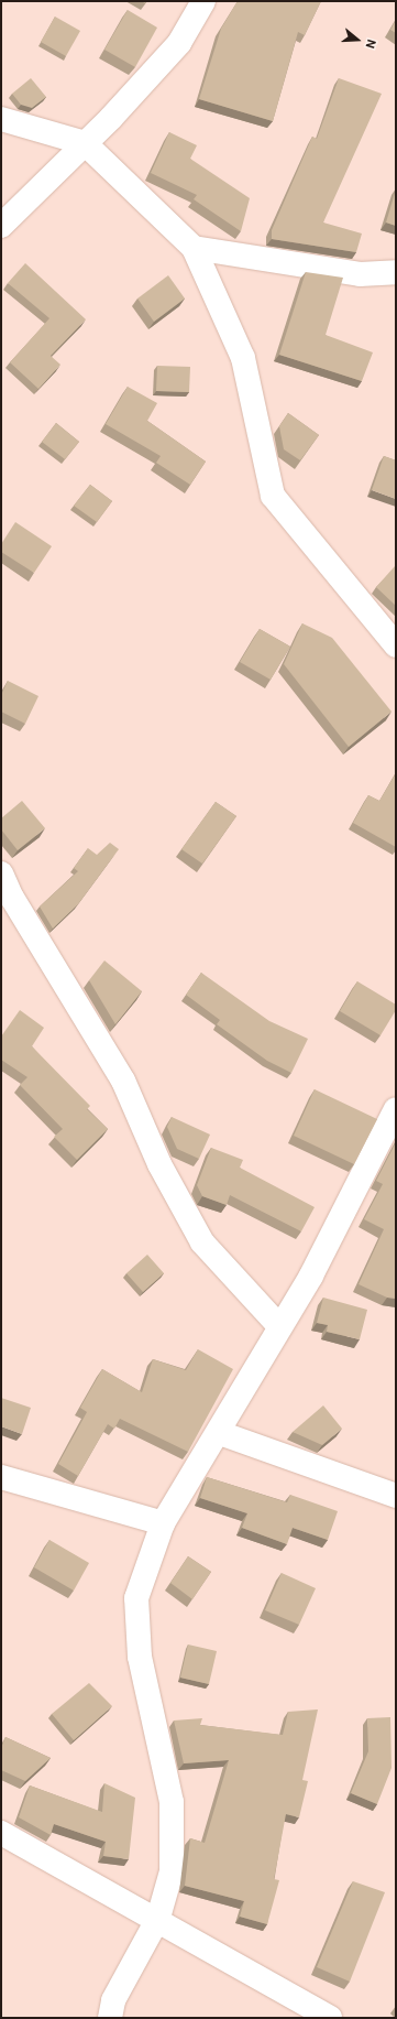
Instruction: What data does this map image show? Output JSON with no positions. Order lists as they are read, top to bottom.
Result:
{
  "north": "right"
}
